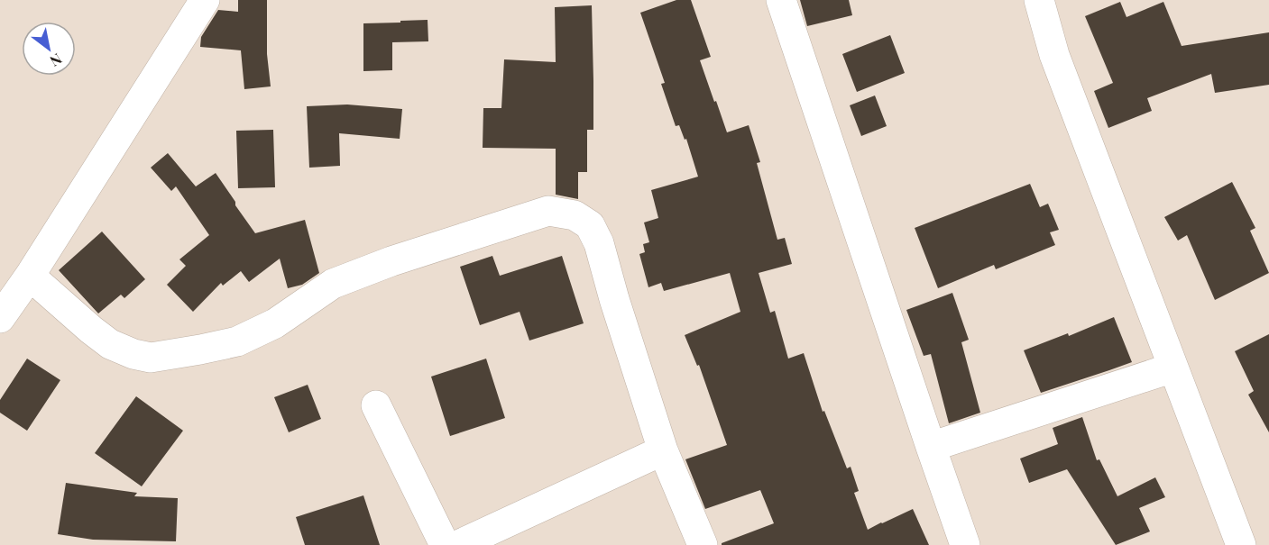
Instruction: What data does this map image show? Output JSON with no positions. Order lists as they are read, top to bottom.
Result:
{
  "north": "bottom right"
}
